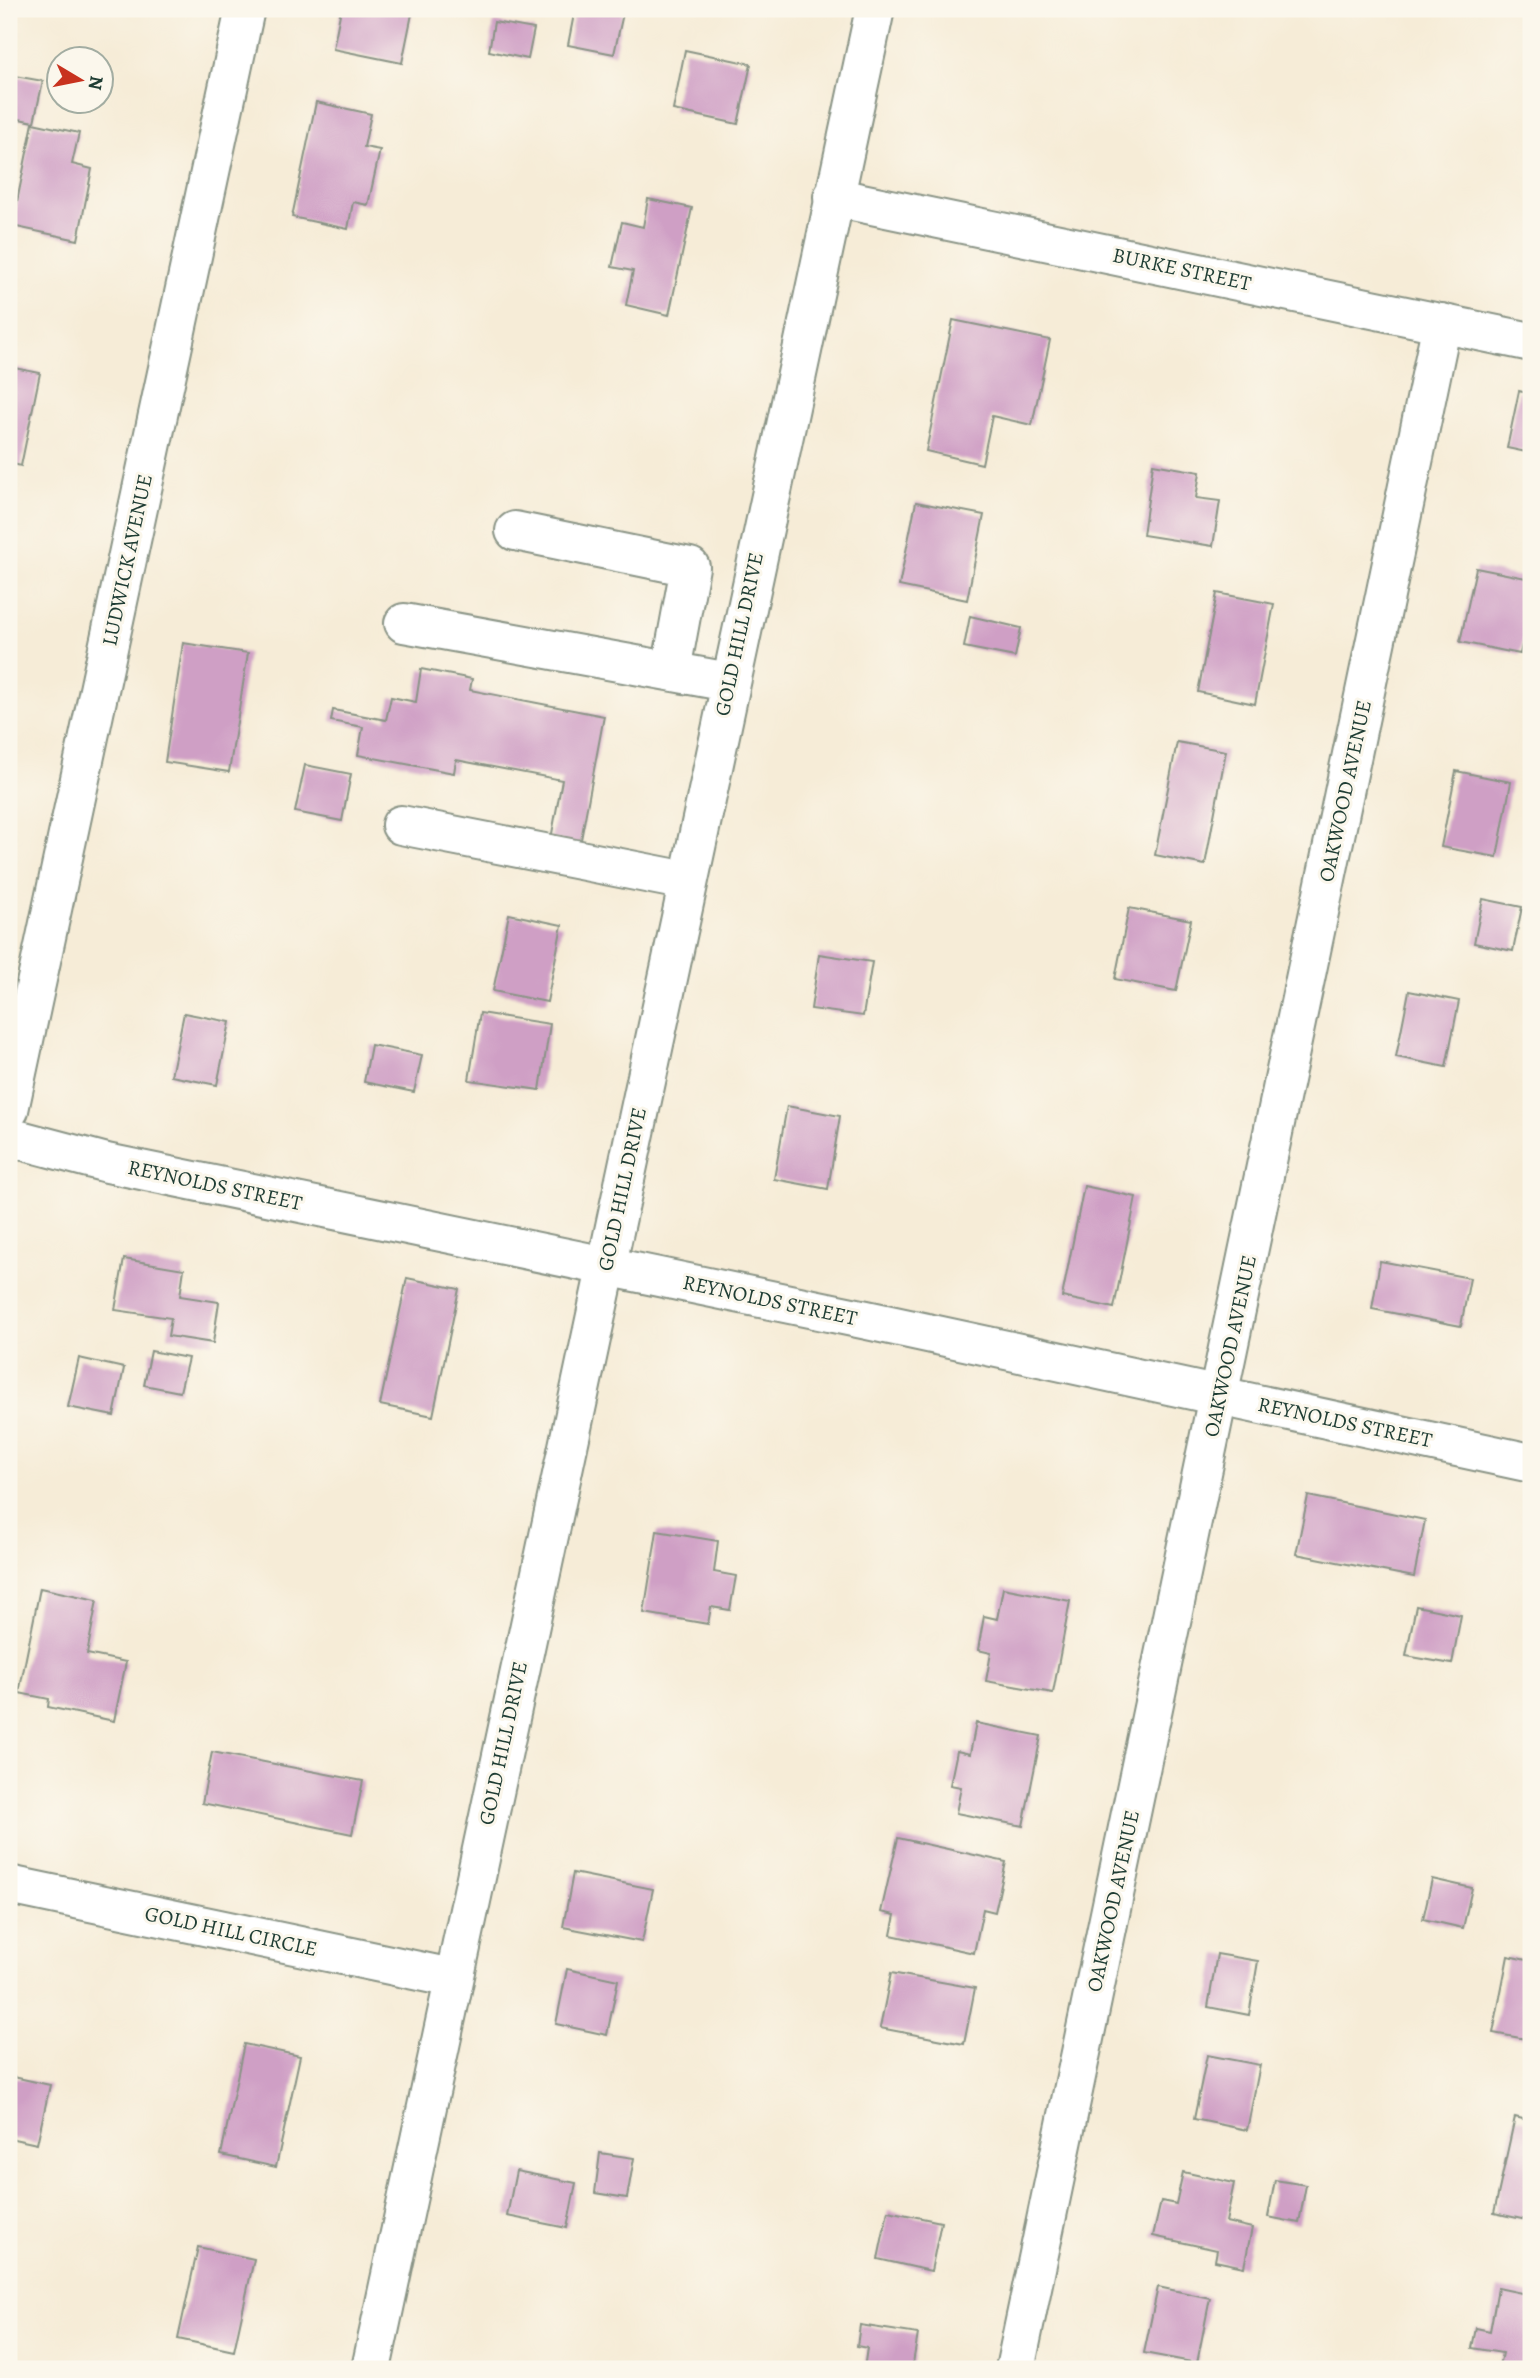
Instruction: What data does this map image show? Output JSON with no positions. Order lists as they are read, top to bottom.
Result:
{
  "streets": {
    "street": [
      "BURKE STREET",
      "LUDWICK AVENUE",
      "GOLD HILL DRIVE",
      "OAKWOOD AVENUE",
      "REYNOLDS STREET",
      "GOLD HILL CIRCLE"
    ]
  },
  "crossings": [
    ["BURKE STREET", "GOLD HILL DRIVE"],
    ["BURKE STREET", "OAKWOOD AVENUE"],
    ["GOLD HILL DRIVE", "REYNOLDS STREET"],
    ["GOLD HILL DRIVE", "GOLD HILL CIRCLE"],
    ["OAKWOOD AVENUE", "REYNOLDS STREET"]
  ],
  "north": "right"
}
